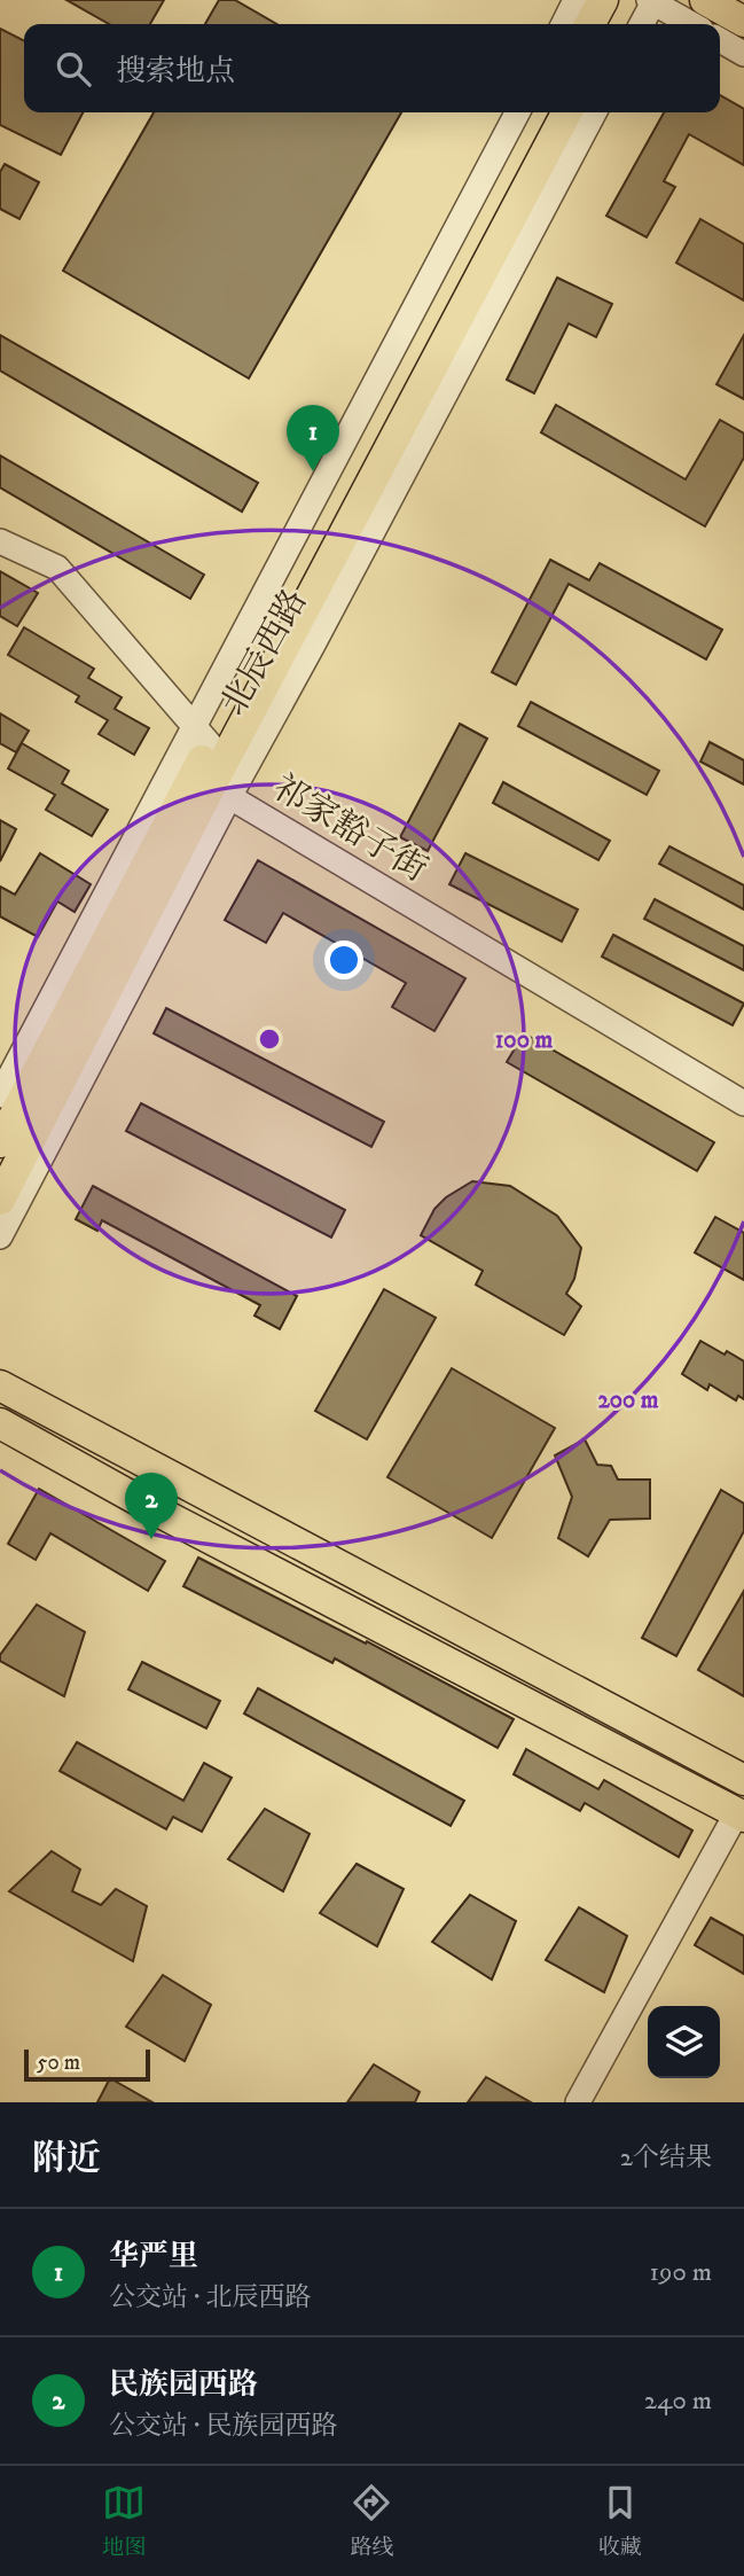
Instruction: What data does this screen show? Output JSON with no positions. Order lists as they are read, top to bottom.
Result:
{
  "streets": {
    "main road": ["北辰西路"],
    "street": ["祁家豁子街"]
  },
  "crossings": [
    ["北辰西路", "祁家豁子街"]
  ],
  "scale_bar": "50 m",
  "page": {
    "search": "搜索地点",
    "pins": ["1", "2"],
    "scale": "50 m",
    "heading": ["附近", "2个结果"],
    "list": [
      {
        "mark": "1",
        "name": "华严里",
        "note": "公交站 · 北辰西路",
        "value": "190 m"
      },
      {
        "mark": "2",
        "name": "民族园西路",
        "note": "公交站 · 民族园西路",
        "value": "240 m"
      }
    ],
    "nav": ["地图", "路线", "收藏"]
  },
  "rings": ["100 m", "200 m"]
}
